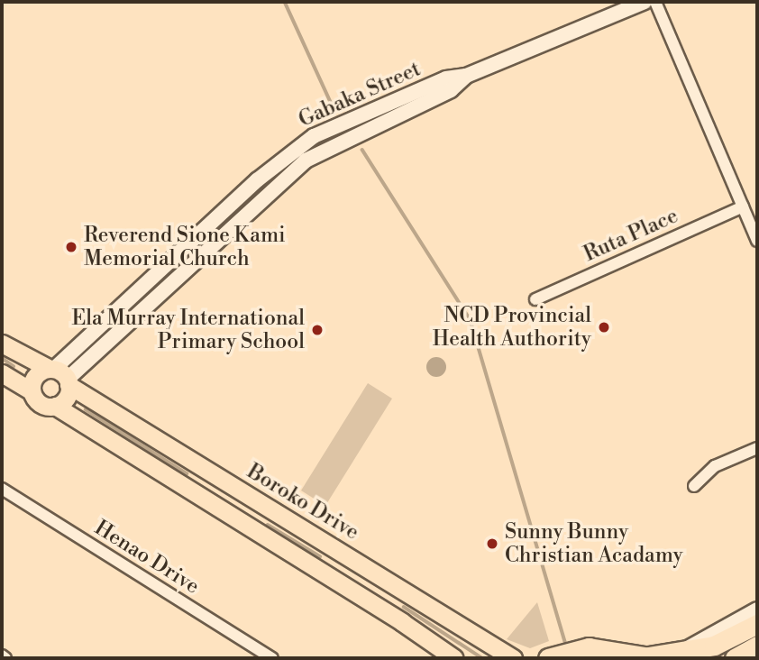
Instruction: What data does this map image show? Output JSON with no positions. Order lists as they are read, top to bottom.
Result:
{
  "streets": {
    "main road": ["Boroko Drive"],
    "street": ["Gabaka Street", "Ruta Place", "Henao Drive"]
  },
  "crossings": [
    ["Gabaka Street", "Boroko Drive"]
  ],
  "places": [
    "Reverend Sione Kami Memorial Church",
    "NCD Provincial Health Authority",
    "Ela Murray International Primary School",
    "Sunny Bunny Christian Acadamy"
  ]
}
